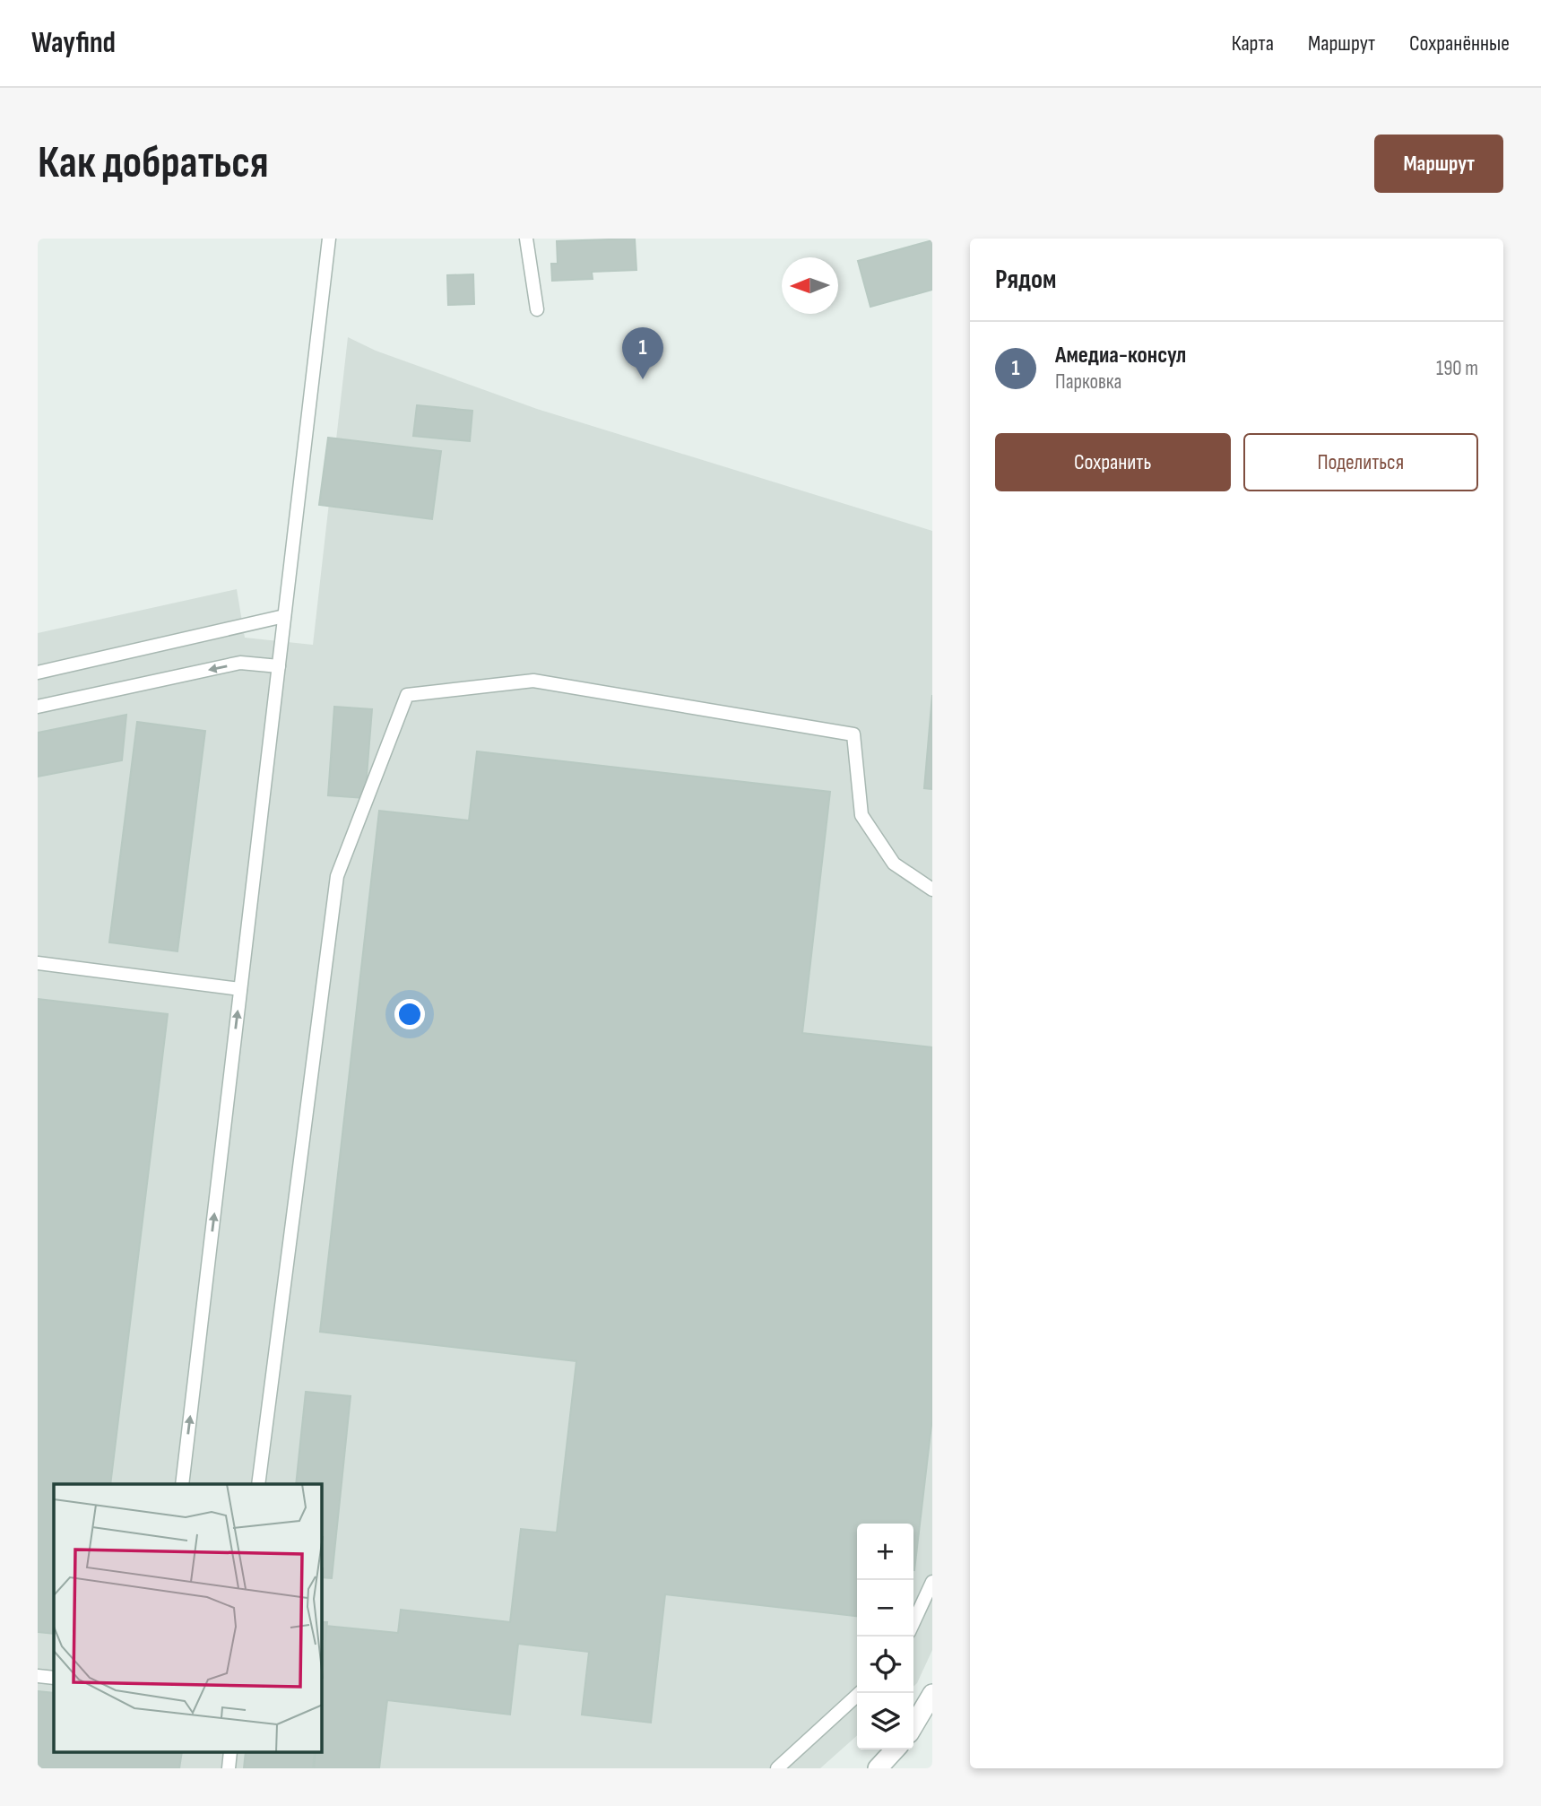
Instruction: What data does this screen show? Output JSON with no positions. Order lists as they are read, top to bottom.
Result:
{
  "north": "left",
  "page": {
    "header": "Wayfind",
    "nav": ["Карта", "Маршрут", "Сохранённые"],
    "buttons": [
      "Маршрут",
      ["Сохранить", "Поделиться"]
    ],
    "title": "Как добраться",
    "heading": "Рядом",
    "list": [
      {
        "mark": "1",
        "name": "Амедиа-консул",
        "note": "Парковка",
        "value": "190 m"
      }
    ],
    "pins": "1",
    "map_buttons": ["+", "−"]
  }
}
